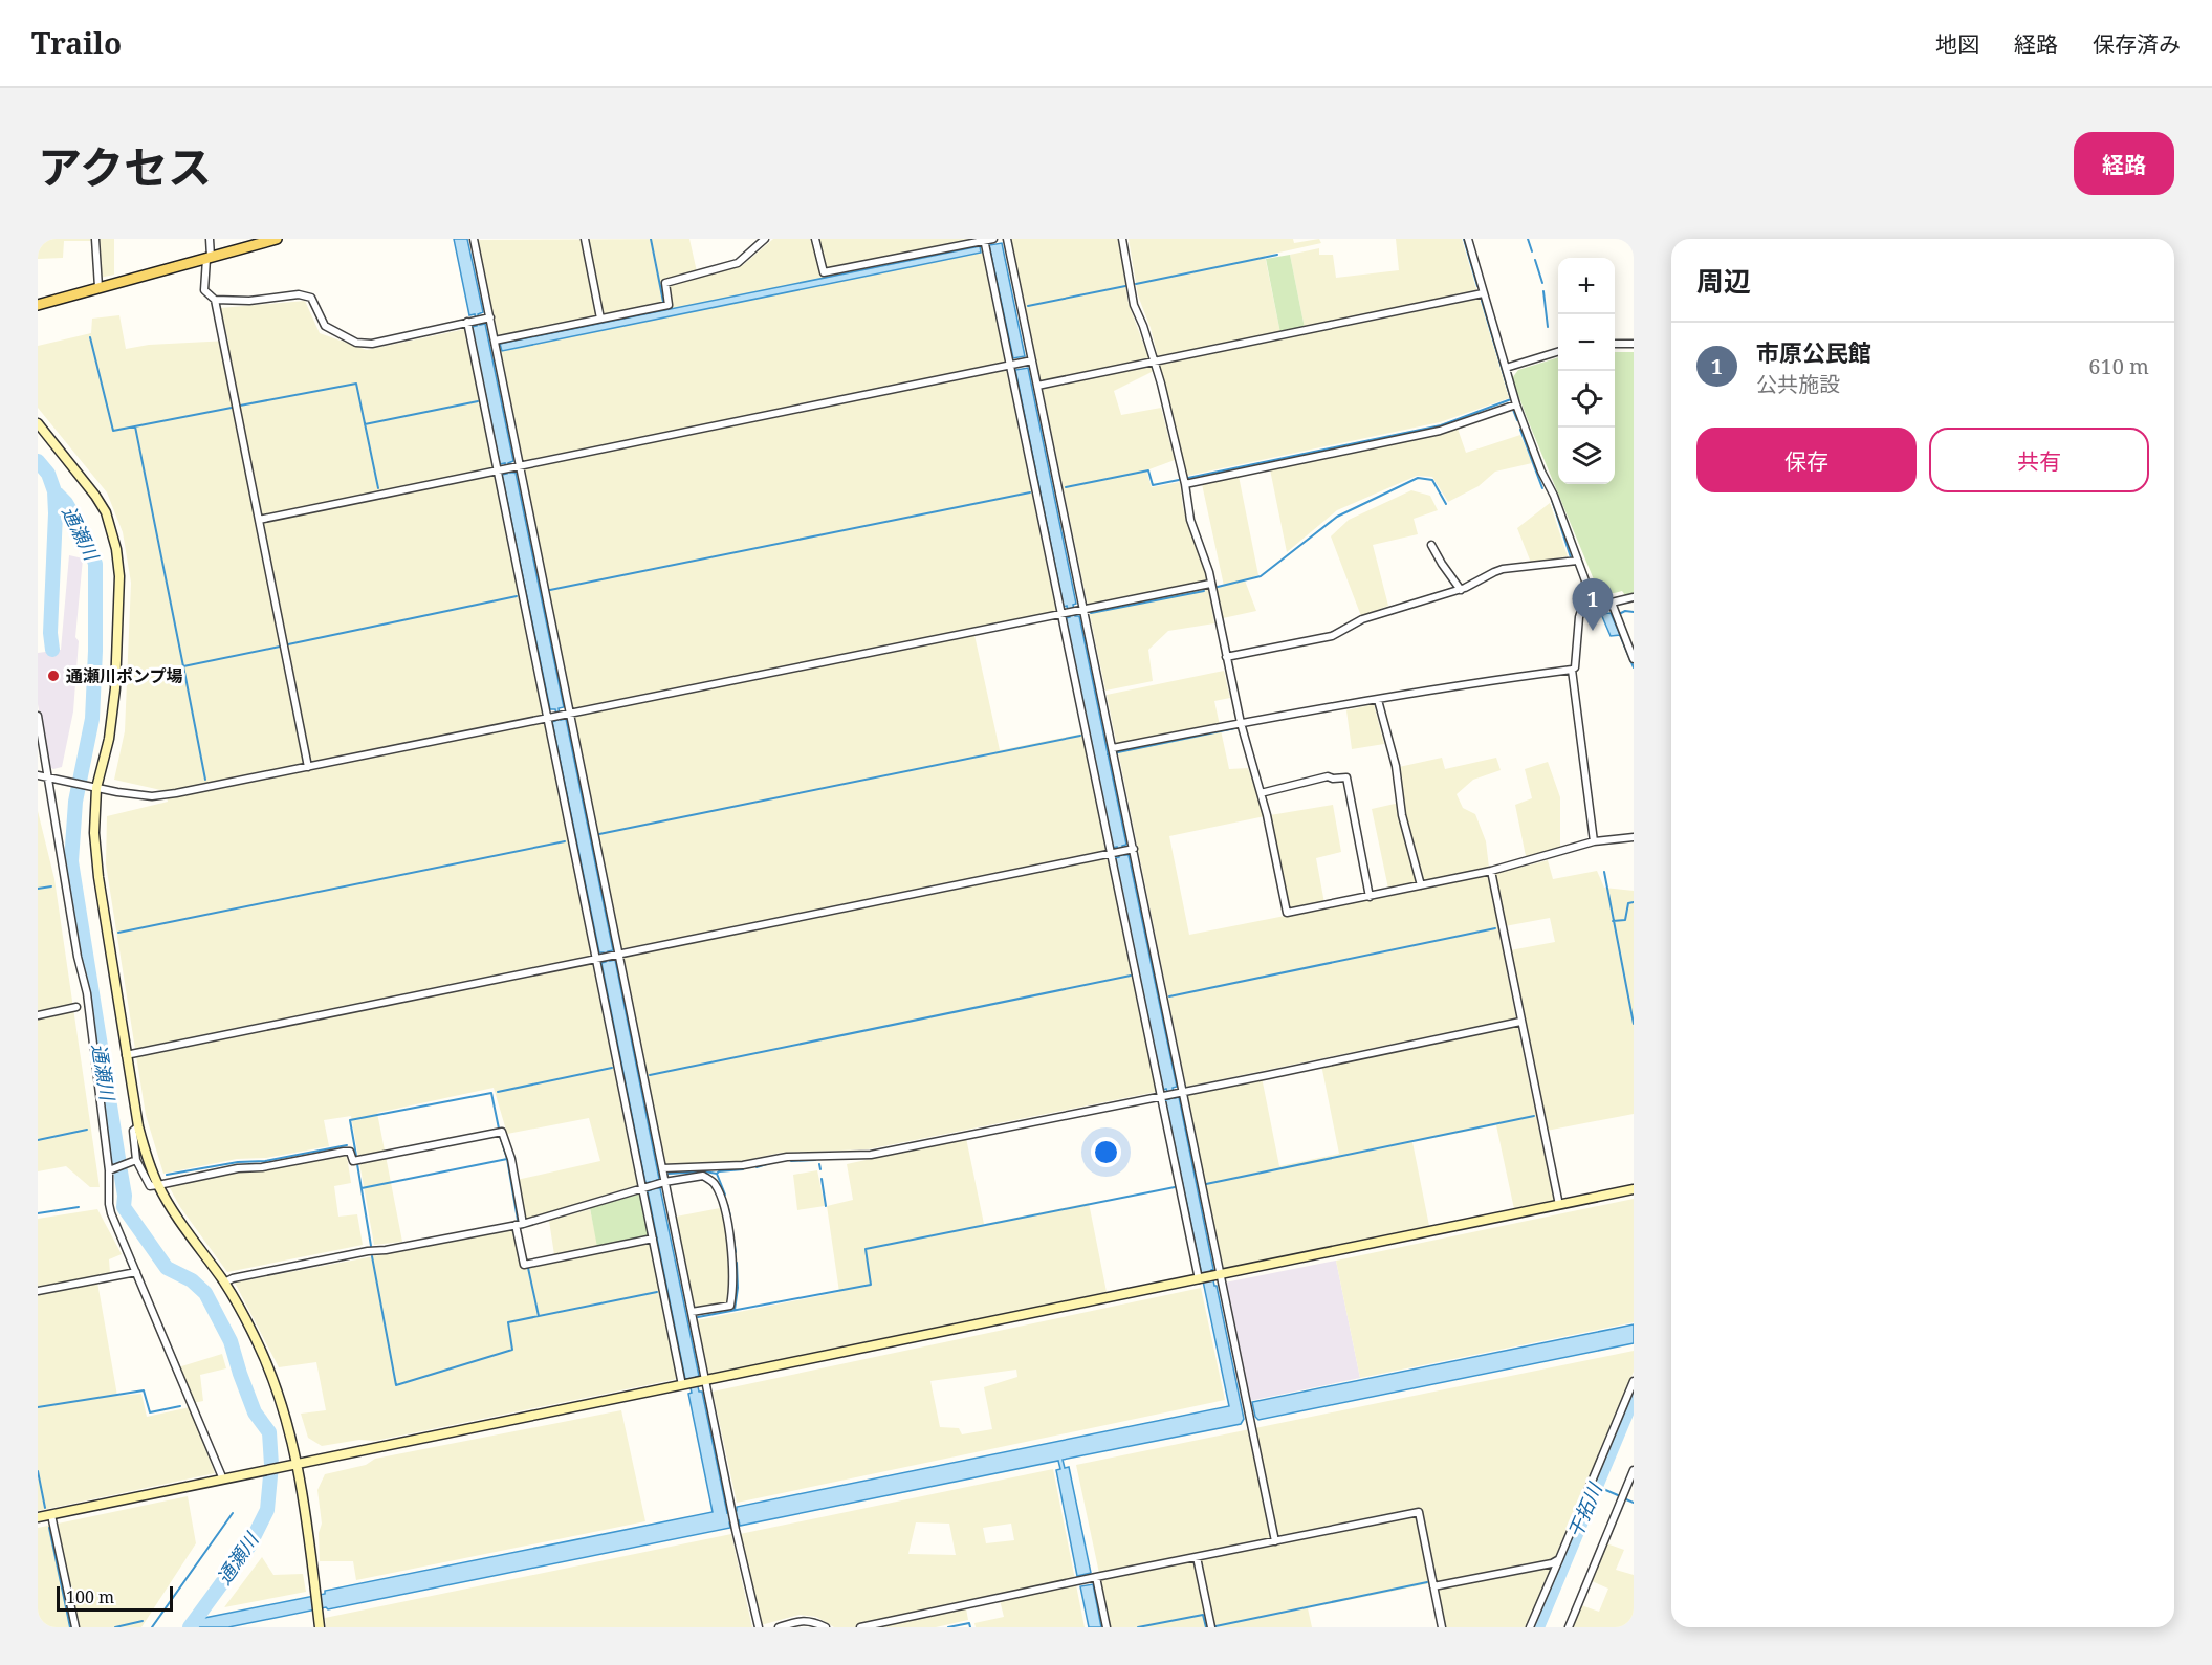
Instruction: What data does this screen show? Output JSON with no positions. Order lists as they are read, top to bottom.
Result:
{
  "water": ["通瀬川", "干拓川"],
  "places": ["通瀬川ポンプ場"],
  "scale_bar": "100 m",
  "page": {
    "header": "Trailo",
    "nav": ["地図", "経路", "保存済み"],
    "title": "アクセス",
    "buttons": [
      "経路",
      ["保存", "共有"]
    ],
    "heading": "周辺",
    "map_buttons": ["+", "−"],
    "list": [
      {
        "mark": "1",
        "name": "市原公民館",
        "note": "公共施設",
        "value": "610 m"
      }
    ],
    "pins": "1",
    "scale": "100 m"
  }
}
